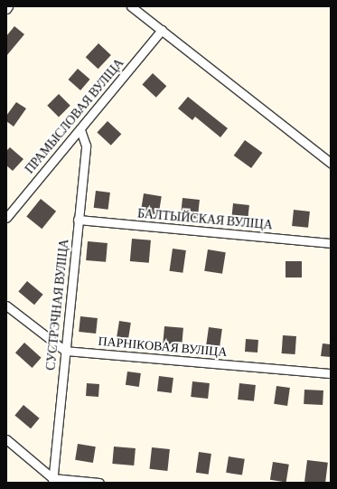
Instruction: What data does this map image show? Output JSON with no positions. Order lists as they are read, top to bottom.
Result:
{
  "streets": {
    "street": [
      "ПРАМЫСЛОВАЯ ВУЛІЦА",
      "БАЛТЫЙСКАЯ ВУЛІЦА",
      "СУСТРЭЧНАЯ ВУЛІЦА",
      "ПАРНІКОВАЯ ВУЛІЦА"
    ]
  },
  "crossings": [
    ["ПРАМЫСЛОВАЯ ВУЛІЦА", "СУСТРЭЧНАЯ ВУЛІЦА"],
    ["БАЛТЫЙСКАЯ ВУЛІЦА", "СУСТРЭЧНАЯ ВУЛІЦА"],
    ["СУСТРЭЧНАЯ ВУЛІЦА", "ПАРНІКОВАЯ ВУЛІЦА"]
  ]
}
